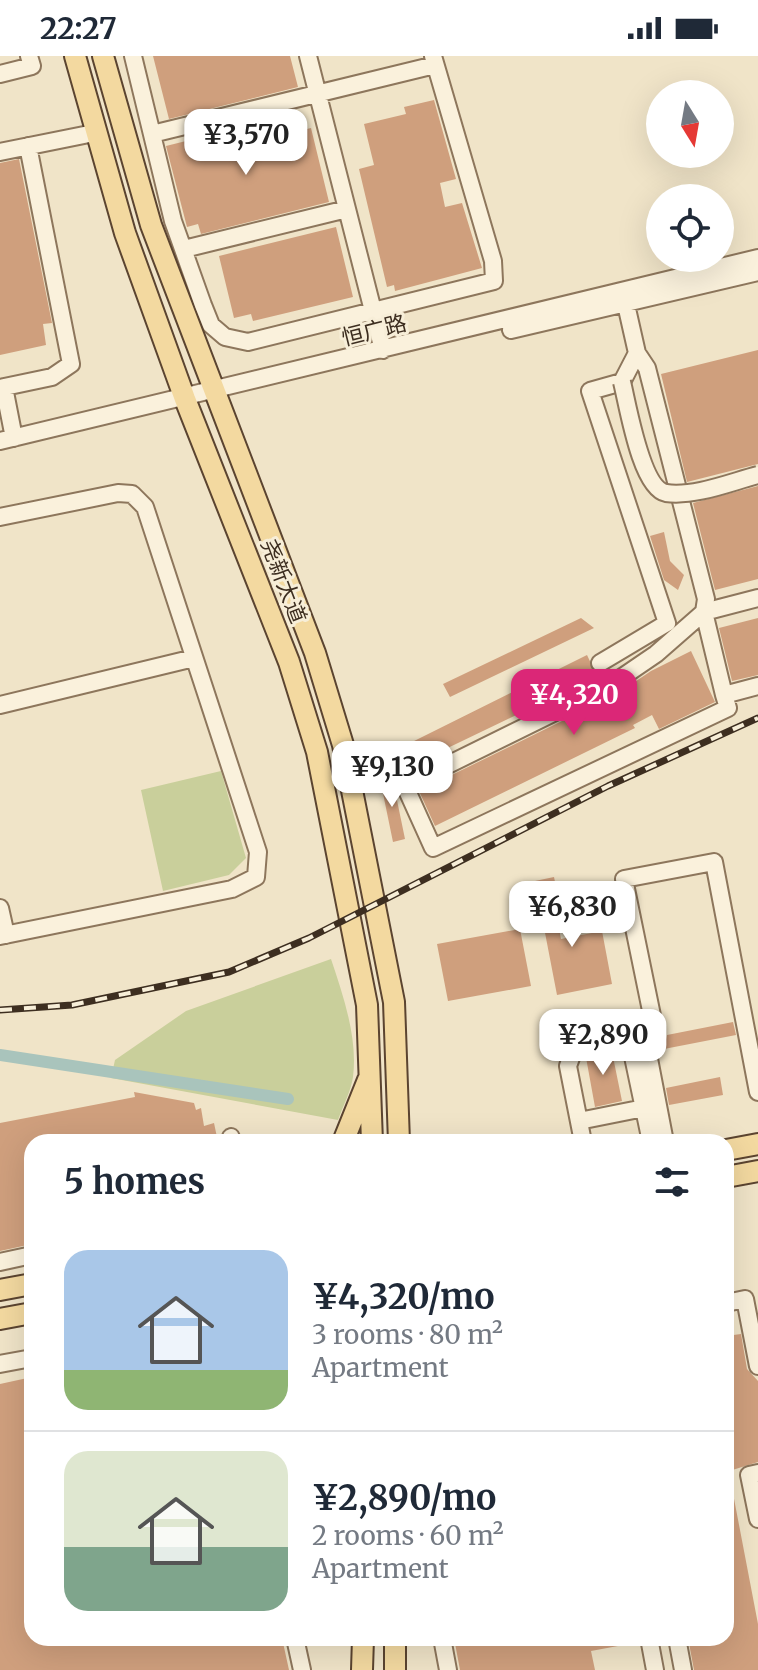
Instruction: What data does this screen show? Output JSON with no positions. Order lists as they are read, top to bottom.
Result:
{
  "streets": {
    "main road": ["尧新大道"],
    "street": ["恒广路"]
  },
  "crossings": [
    ["恒广路", "尧新大道"]
  ],
  "north": "bottom",
  "page": {
    "status": "22:27",
    "price": [
      "¥3,570",
      "¥4,320",
      "¥9,130",
      "¥6,830",
      "¥2,890"
    ],
    "heading": "5 homes",
    "list": [
      {
        "name": "¥4,320/mo",
        "note": "3 rooms · 80 m² · Apartment"
      },
      {
        "name": "¥2,890/mo",
        "note": "2 rooms · 60 m² · Apartment"
      }
    ]
  }
}
